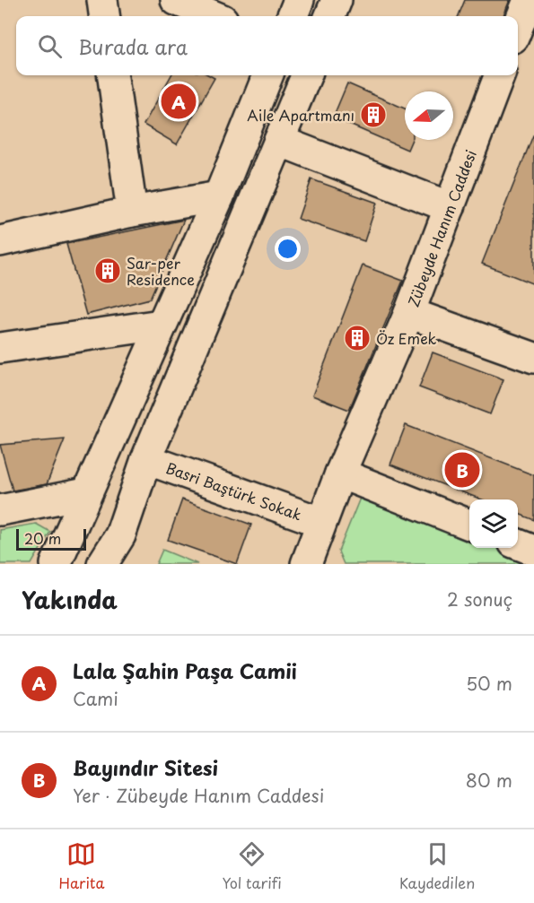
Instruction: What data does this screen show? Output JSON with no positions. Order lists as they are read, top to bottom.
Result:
{
  "streets": {
    "street": ["Zübeyde Hanım Caddesi", "Basri Baştürk Sokak"]
  },
  "crossings": [
    ["Zübeyde Hanım Caddesi", "Basri Baştürk Sokak"]
  ],
  "places": {
    "building": ["Aile Apartmanı", "Sar-per Residence", "Öz Emek"]
  },
  "scale_bar": "20 m",
  "north": "left",
  "page": {
    "search": "Burada ara",
    "pins": ["A", "B"],
    "scale": "20 m",
    "heading": ["Yakında", "2 sonuç"],
    "list": [
      {
        "mark": "A",
        "name": "Lala Şahin Paşa Camii",
        "note": "Cami",
        "value": "50 m"
      },
      {
        "mark": "B",
        "name": "Bayındır Sitesi",
        "note": "Yer · Zübeyde Hanım Caddesi",
        "value": "80 m"
      }
    ],
    "nav": ["Harita", "Yol tarifi", "Kaydedilen"]
  }
}
